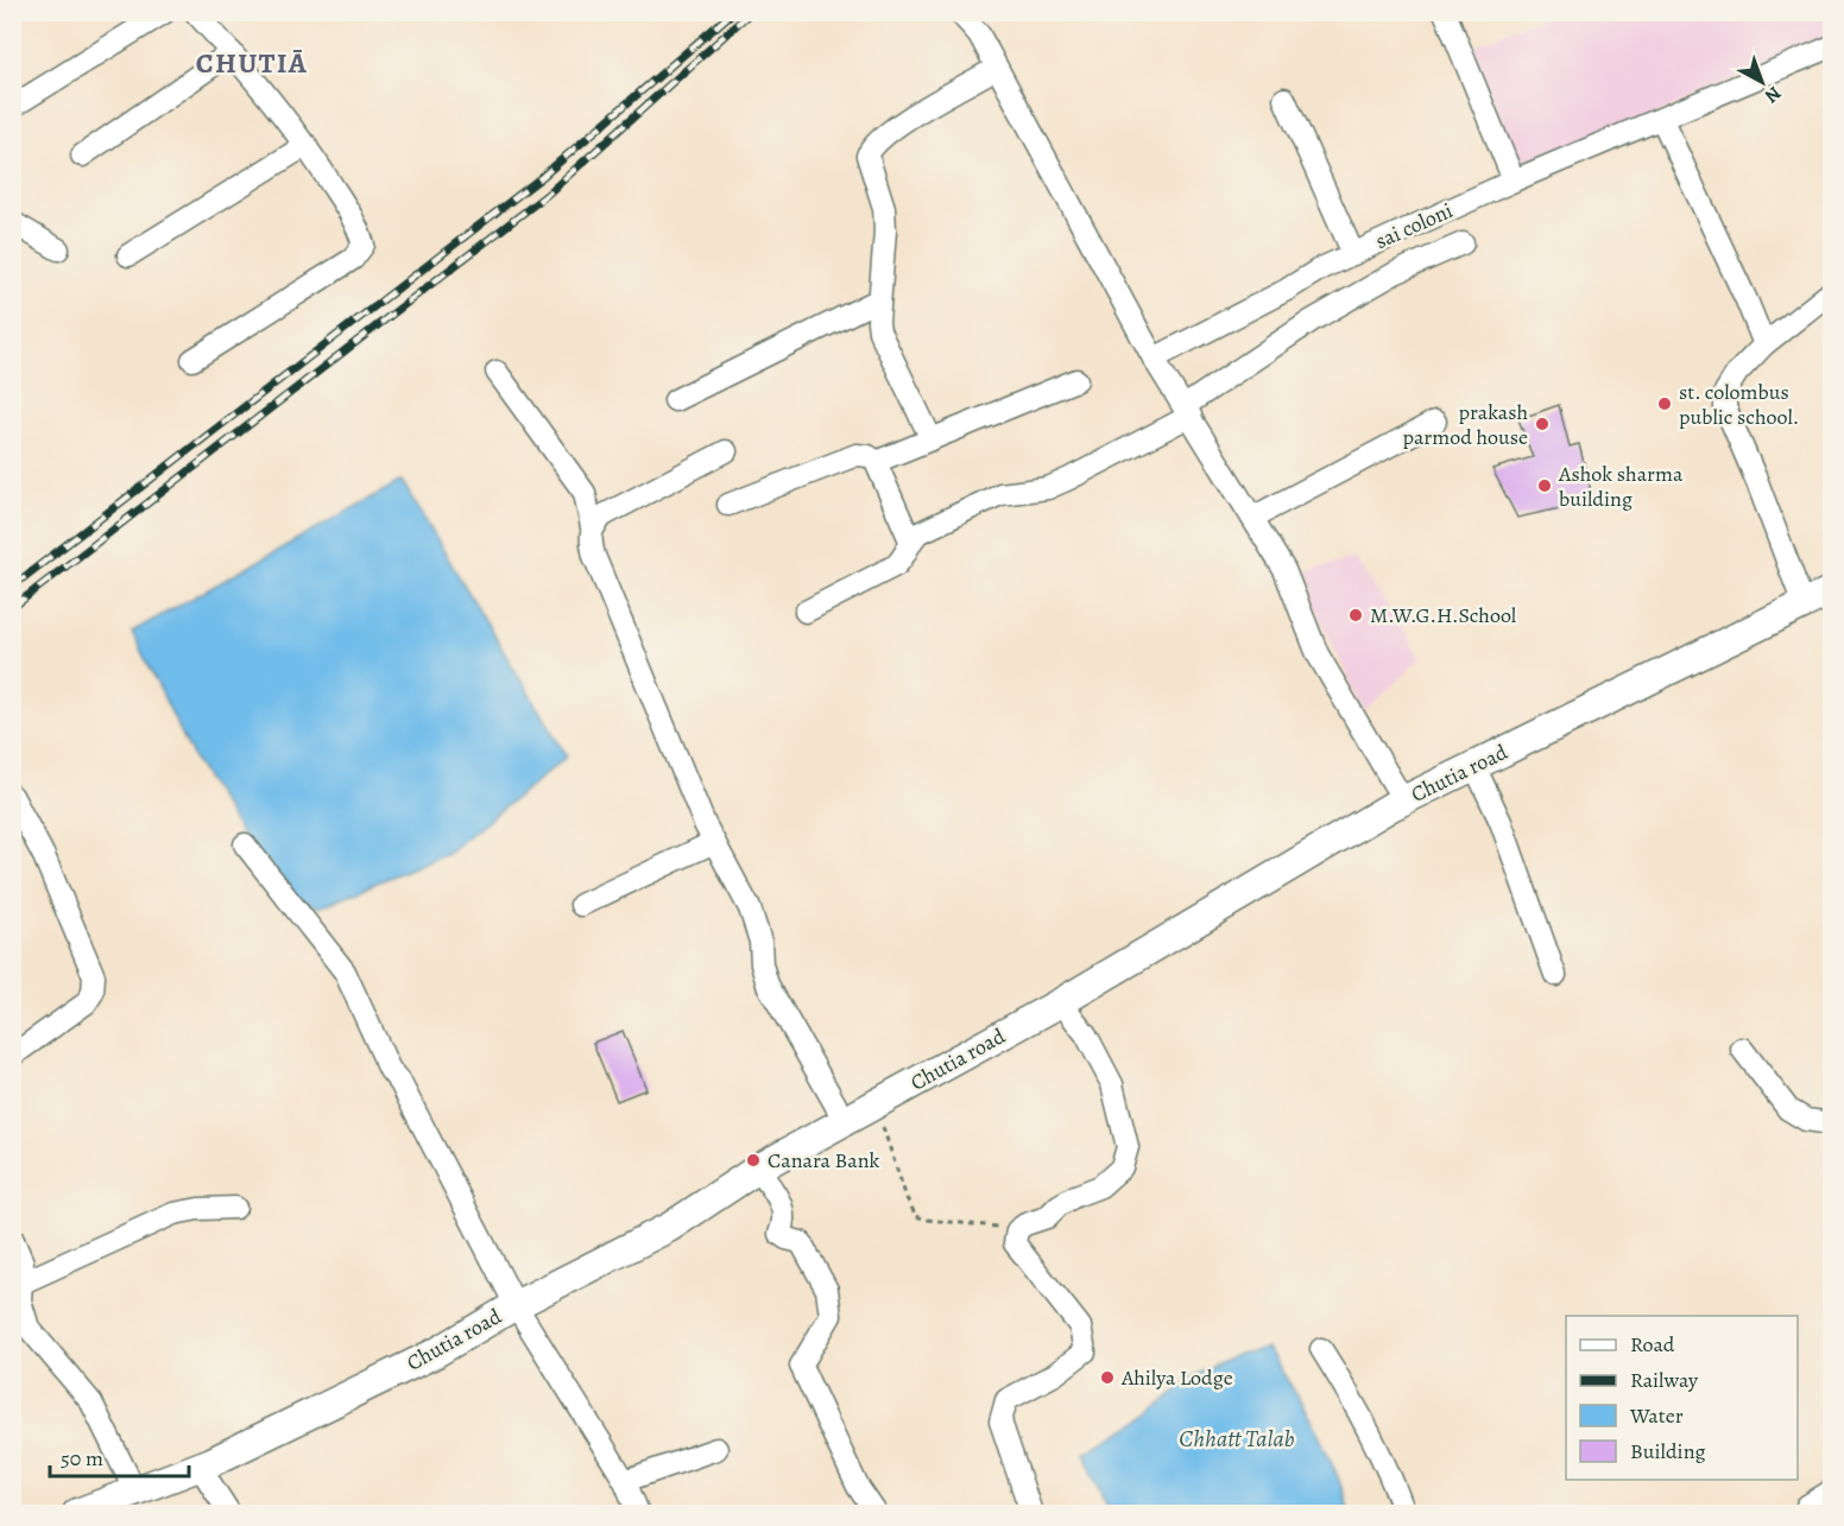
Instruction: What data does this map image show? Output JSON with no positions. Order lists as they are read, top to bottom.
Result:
{
  "streets": {
    "street": ["sai coloni", "Chutia road"]
  },
  "districts": ["CHUTIĀ"],
  "water": ["Chhatt Talab"],
  "places": [
    "st. colombus public school.",
    "prakash parmod house",
    "Ashok sharma building",
    "M.W.G.H.School",
    "Canara Bank",
    "Ahilya Lodge"
  ],
  "legend": [
    "Road",
    "Railway",
    "Water",
    "Building"
  ],
  "scale_bar": "50 m",
  "north": "bottom right"
}
